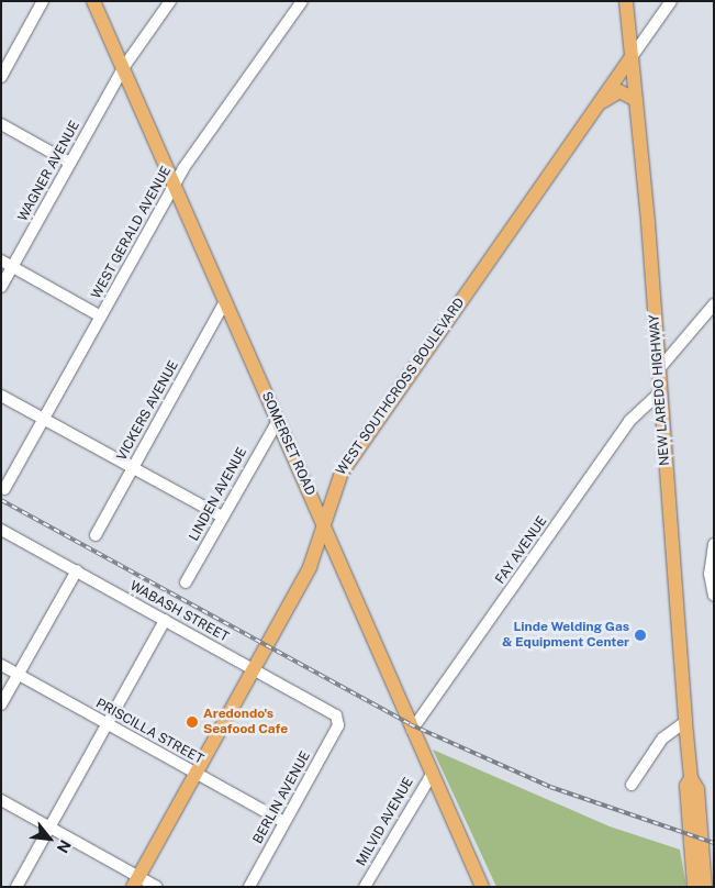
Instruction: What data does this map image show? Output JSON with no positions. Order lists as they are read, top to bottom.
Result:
{
  "streets": {
    "main road": ["WEST SOUTHCROSS BOULEVARD", "NEW LAREDO HIGHWAY", "SOMERSET ROAD"],
    "street": [
      "WAGNER AVENUE",
      "WEST GERALD AVENUE",
      "VICKERS AVENUE",
      "LINDEN AVENUE",
      "FAY AVENUE",
      "WABASH STREET",
      "PRISCILLA STREET",
      "BERLIN AVENUE",
      "MILVID AVENUE"
    ]
  },
  "crossings": [
    ["WAGNER AVENUE", "SOMERSET ROAD"],
    ["WEST GERALD AVENUE", "SOMERSET ROAD"],
    ["WEST SOUTHCROSS BOULEVARD", "NEW LAREDO HIGHWAY"],
    ["WEST SOUTHCROSS BOULEVARD", "SOMERSET ROAD"],
    ["WEST SOUTHCROSS BOULEVARD", "WABASH STREET"],
    ["WEST SOUTHCROSS BOULEVARD", "PRISCILLA STREET"],
    ["NEW LAREDO HIGHWAY", "FAY AVENUE"],
    ["VICKERS AVENUE", "SOMERSET ROAD"],
    ["SOMERSET ROAD", "LINDEN AVENUE"],
    ["SOMERSET ROAD", "FAY AVENUE"],
    ["SOMERSET ROAD", "MILVID AVENUE"],
    ["WABASH STREET", "BERLIN AVENUE"],
    ["PRISCILLA STREET", "BERLIN AVENUE"]
  ],
  "places": ["Linde Welding Gas & Equipment Center", "Aredondo's Seafood Cafe"],
  "north": "bottom right"
}
